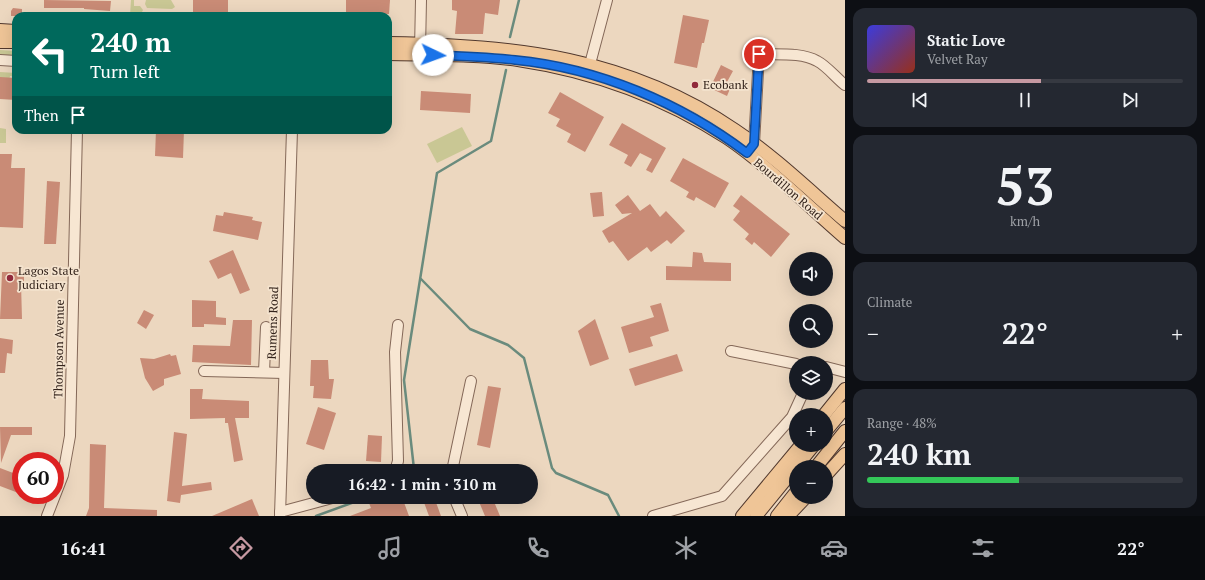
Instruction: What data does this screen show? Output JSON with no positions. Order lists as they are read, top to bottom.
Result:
{
  "streets": {
    "main road": ["Bourdillon Road"],
    "street": ["Rumens Road", "Thompson Avenue"]
  },
  "places": ["Ecobank", "Lagos State Judiciary"],
  "page": {
    "turn": ["240 m", "Turn left"],
    "song": ["Static Love", "Velvet Ray"],
    "then": "Then",
    "tile": [
      ["53", "km/h"],
      "Climate",
      ["Range · 48%", "240 km"]
    ],
    "map_buttons": ["+", "−"],
    "heat": ["−", "22°", "+"],
    "limit": "60",
    "trip": "16:42 · 1 min · 310 m",
    "tabs": ["16:41", "22°"]
  }
}
